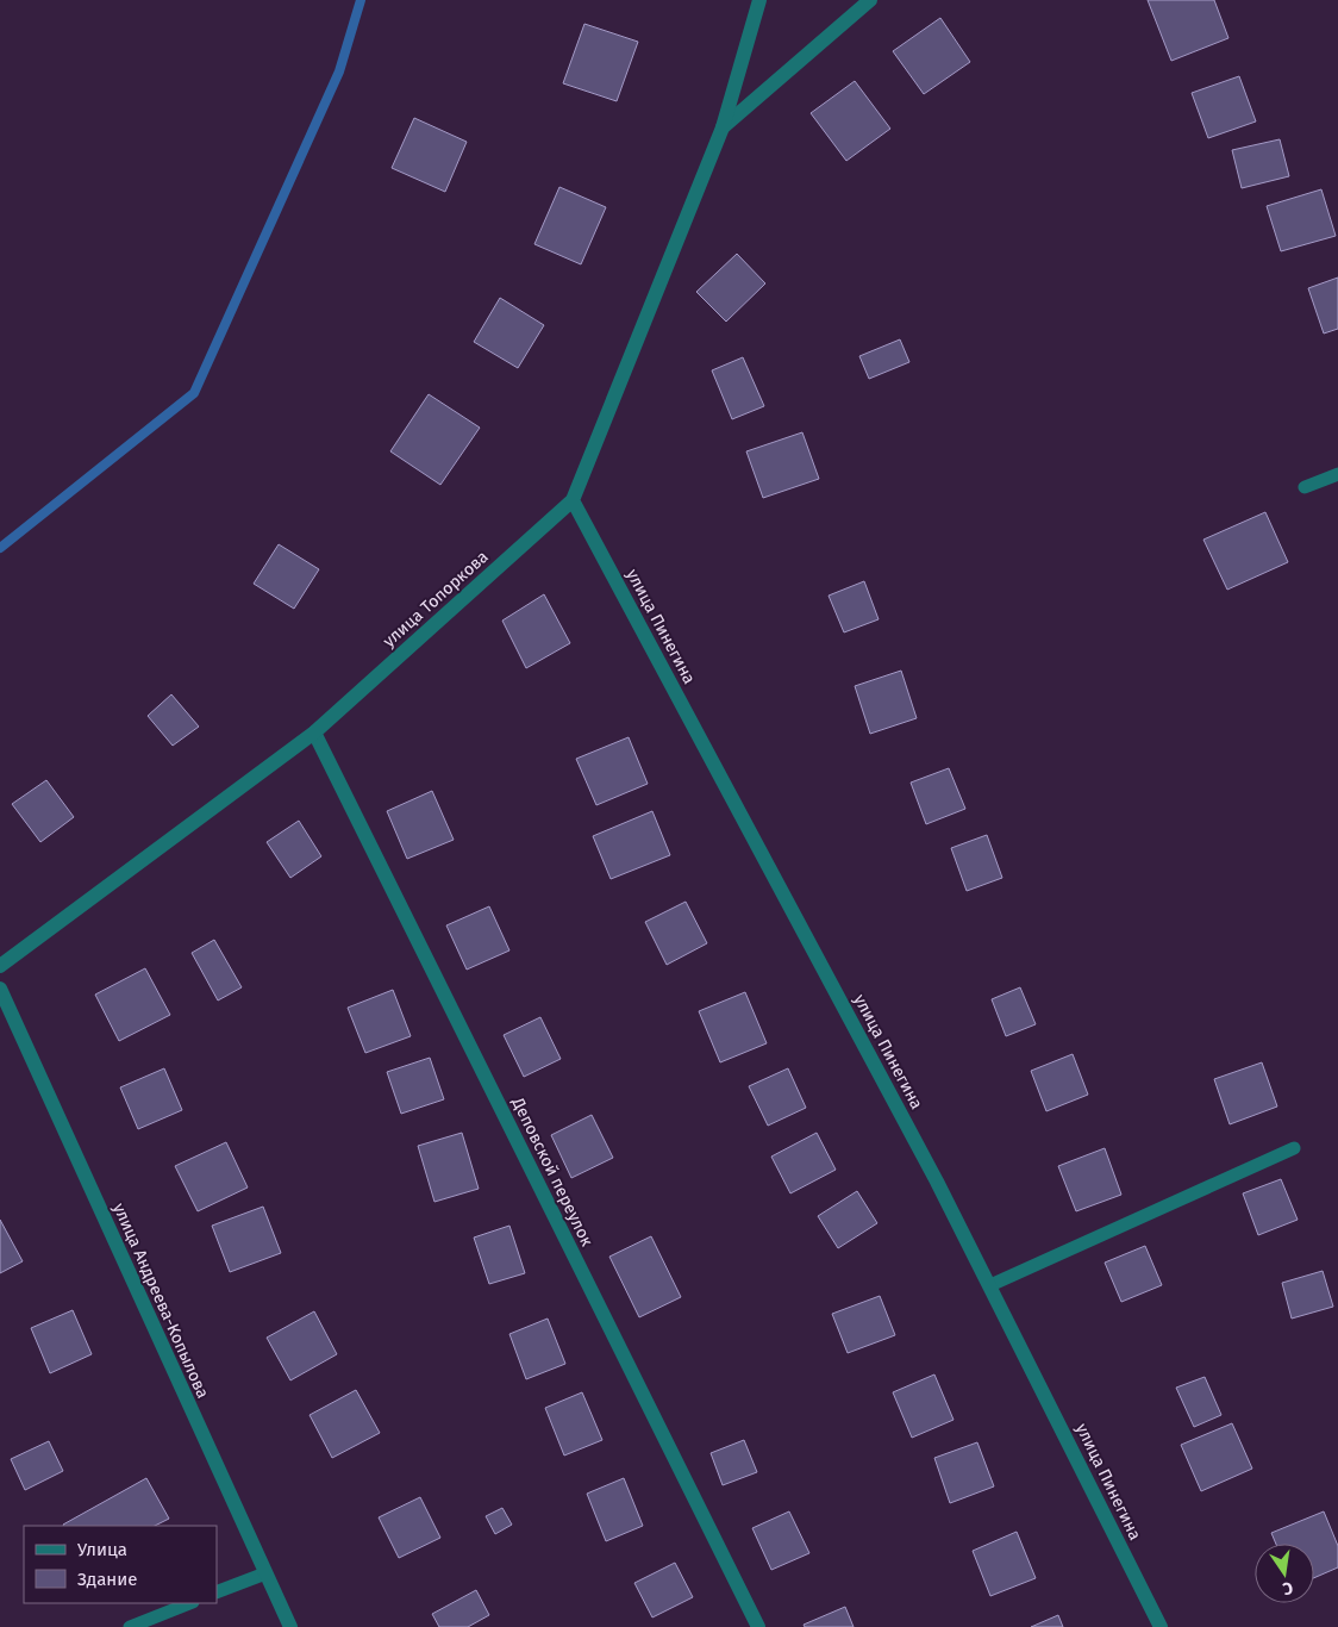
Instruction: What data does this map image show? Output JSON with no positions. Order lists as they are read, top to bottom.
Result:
{
  "streets": {
    "street": [
      "улица Топоркова",
      "улица Пинегина",
      "Деповской переулок",
      "улица Андреева-Копылова"
    ]
  },
  "crossings": [
    ["улица Топоркова", "улица Пинегина"],
    ["улица Топоркова", "Деповской переулок"]
  ],
  "legend": ["Улица", "Здание"],
  "north": "bottom"
}
